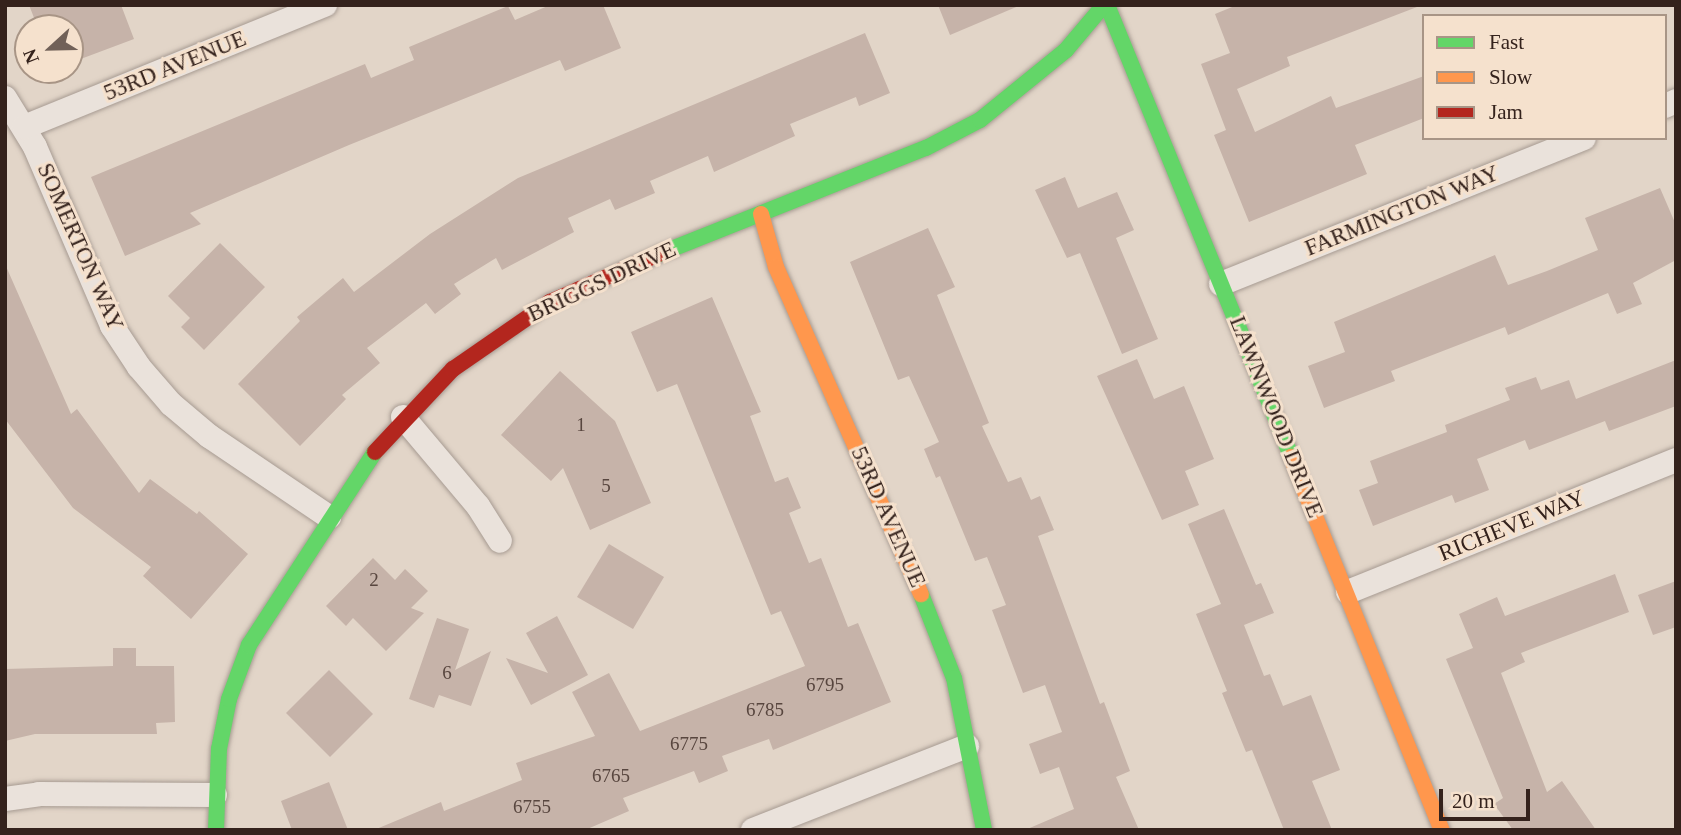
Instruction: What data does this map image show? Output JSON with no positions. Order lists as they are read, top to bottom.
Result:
{
  "streets": {
    "street": [
      "53RD AVENUE",
      "FARMINGTON WAY",
      "SOMERTON WAY",
      "BRIGGS DRIVE",
      "LAWNWOOD DRIVE",
      "RICHEVE WAY"
    ]
  },
  "crossings": [
    ["53RD AVENUE", "SOMERTON WAY"],
    ["53RD AVENUE", "BRIGGS DRIVE"],
    ["FARMINGTON WAY", "LAWNWOOD DRIVE"],
    ["SOMERTON WAY", "BRIGGS DRIVE"],
    ["BRIGGS DRIVE", "LAWNWOOD DRIVE"],
    ["LAWNWOOD DRIVE", "RICHEVE WAY"]
  ],
  "house_numbers": [
    "1",
    "5",
    "2",
    "6",
    "6795",
    "6785",
    "6775",
    "6765",
    "6755"
  ],
  "legend": ["Fast", "Slow", "Jam"],
  "scale_bar": "20 m",
  "north": "left"
}
